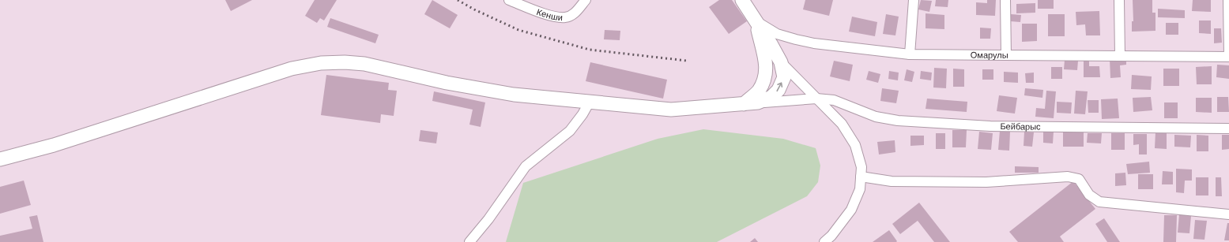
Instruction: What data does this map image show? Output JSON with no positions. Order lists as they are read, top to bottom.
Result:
{
  "streets": {
    "street": ["Кенши", "Омарулы", "Бейбарыс"]
  }
}
